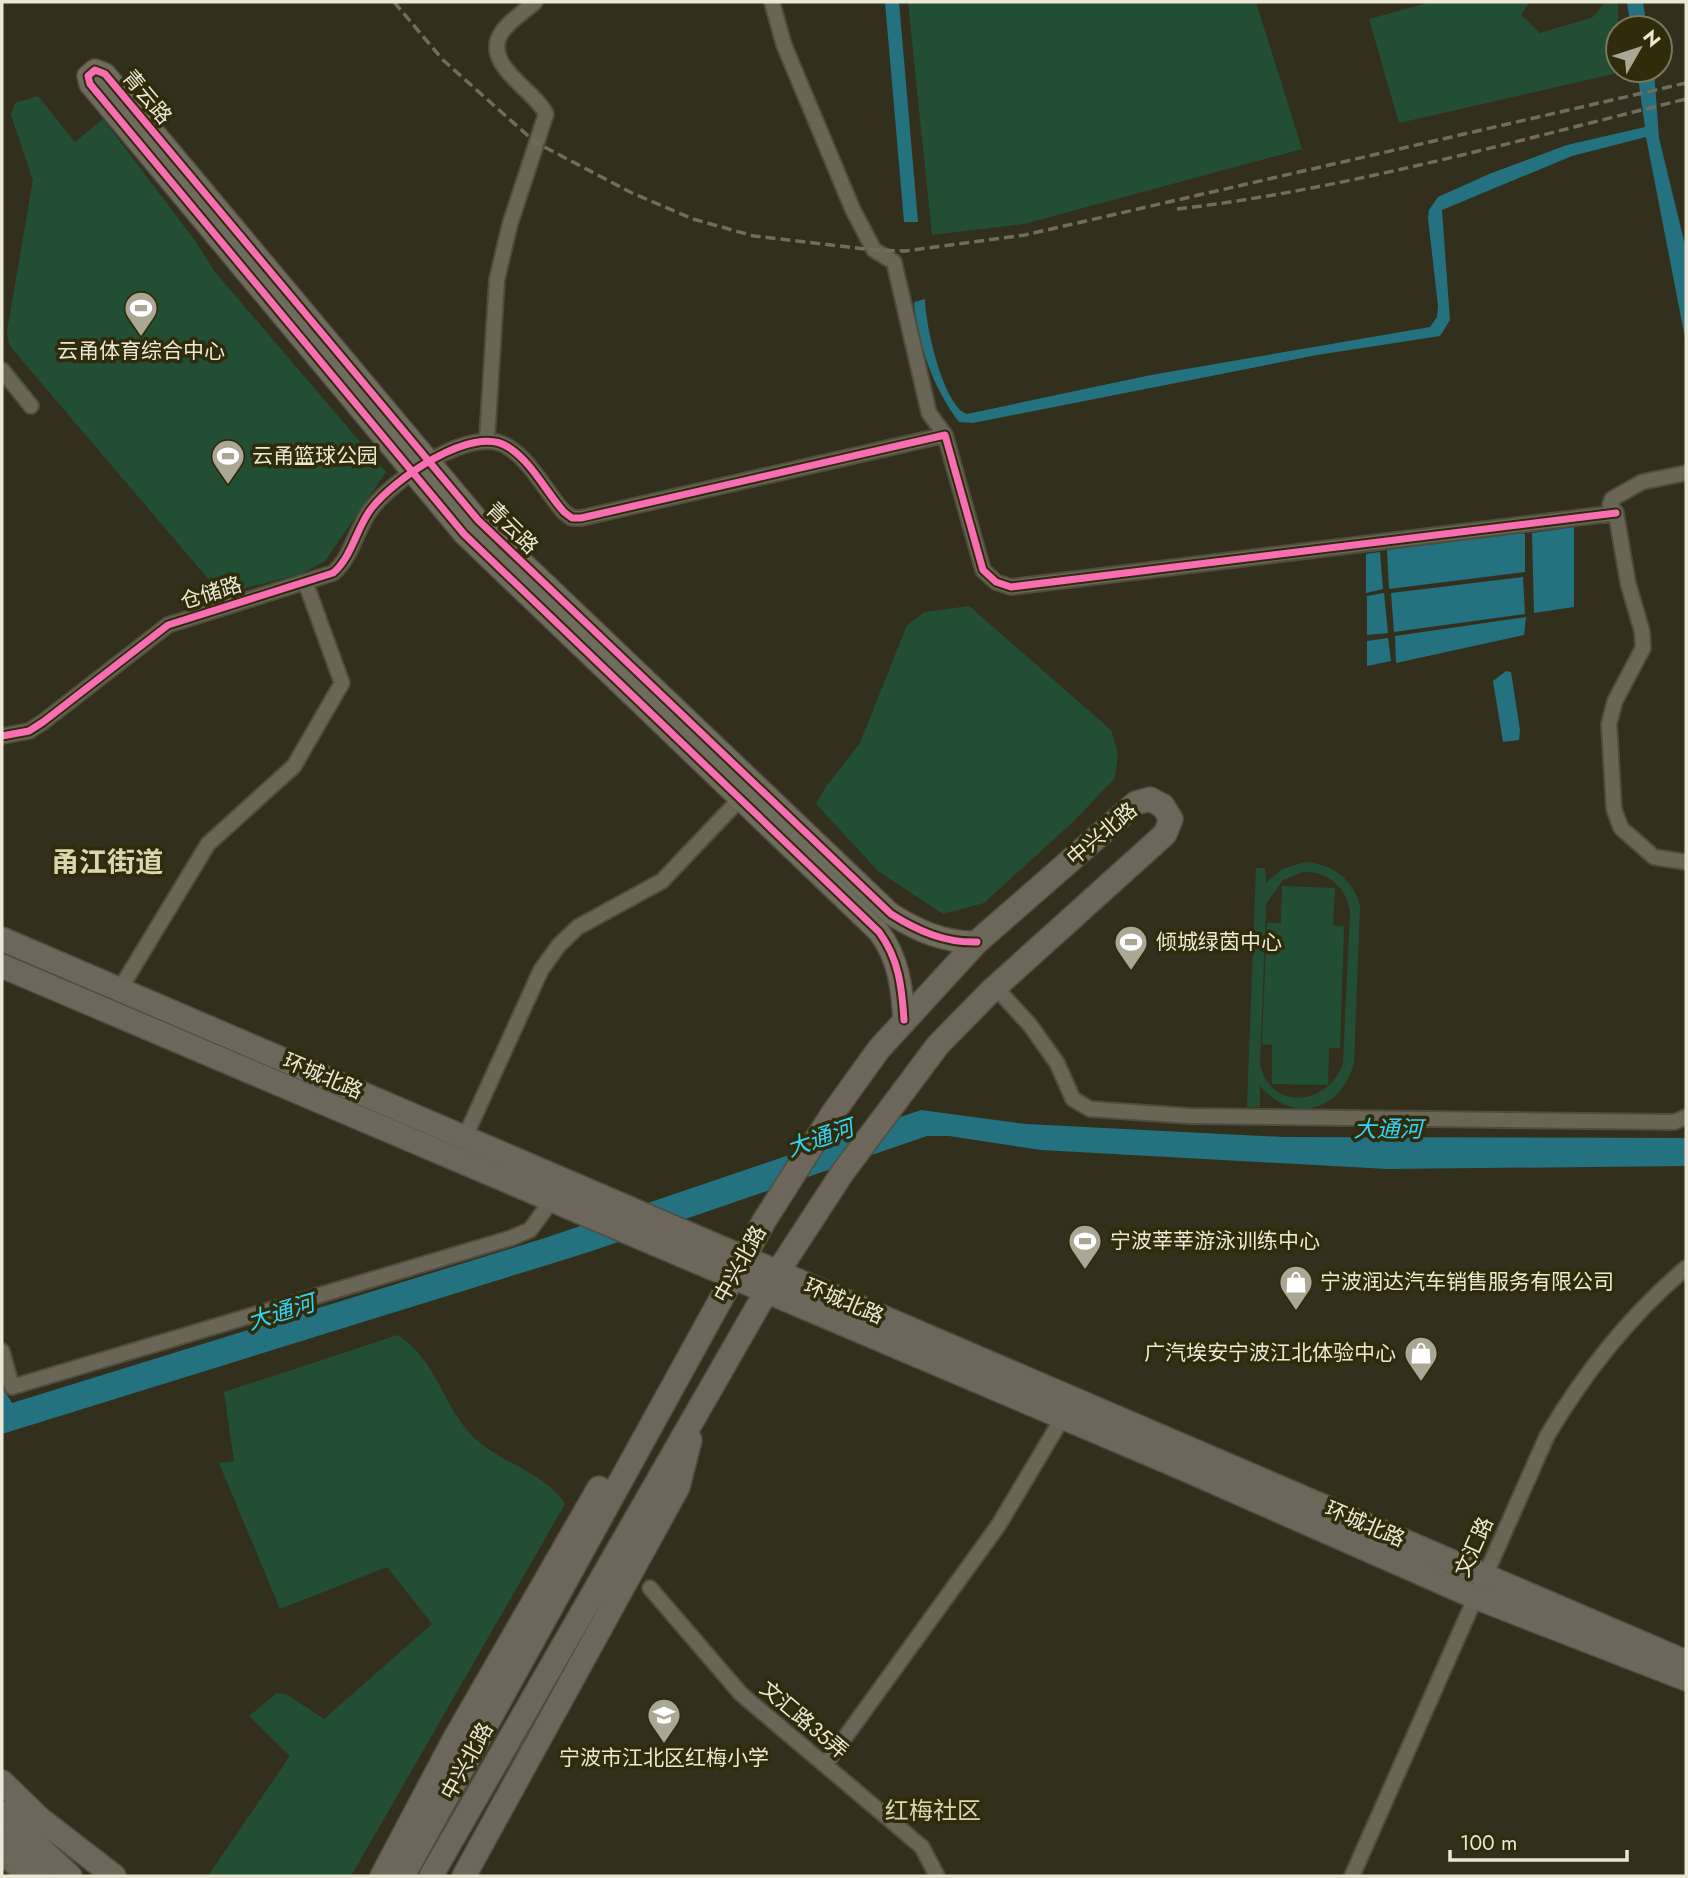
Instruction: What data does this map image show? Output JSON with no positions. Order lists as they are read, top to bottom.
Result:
{
  "streets": {
    "main road": ["中兴北路", "环城北路"],
    "street": [
      "青云路",
      "仓储路",
      "文汇路",
      "文汇路35弄"
    ]
  },
  "crossings": [
    ["青云路", "仓储路"],
    ["青云路", "中兴北路"],
    ["中兴北路", "环城北路"],
    ["环城北路", "文汇路"]
  ],
  "districts": ["甬江街道", "红梅社区"],
  "water": ["大通河"],
  "places": {
    "sports": [
      "云甬体育综合中心",
      "云甬篮球公园",
      "倾城绿茵中心",
      "宁波莘莘游泳训练中心"
    ],
    "shop": ["宁波润达汽车销售服务有限公司", "广汽埃安宁波江北体验中心"],
    "school or university": ["宁波市江北区红梅小学"]
  },
  "scale_bar": "100 m",
  "north": "top right"
}
